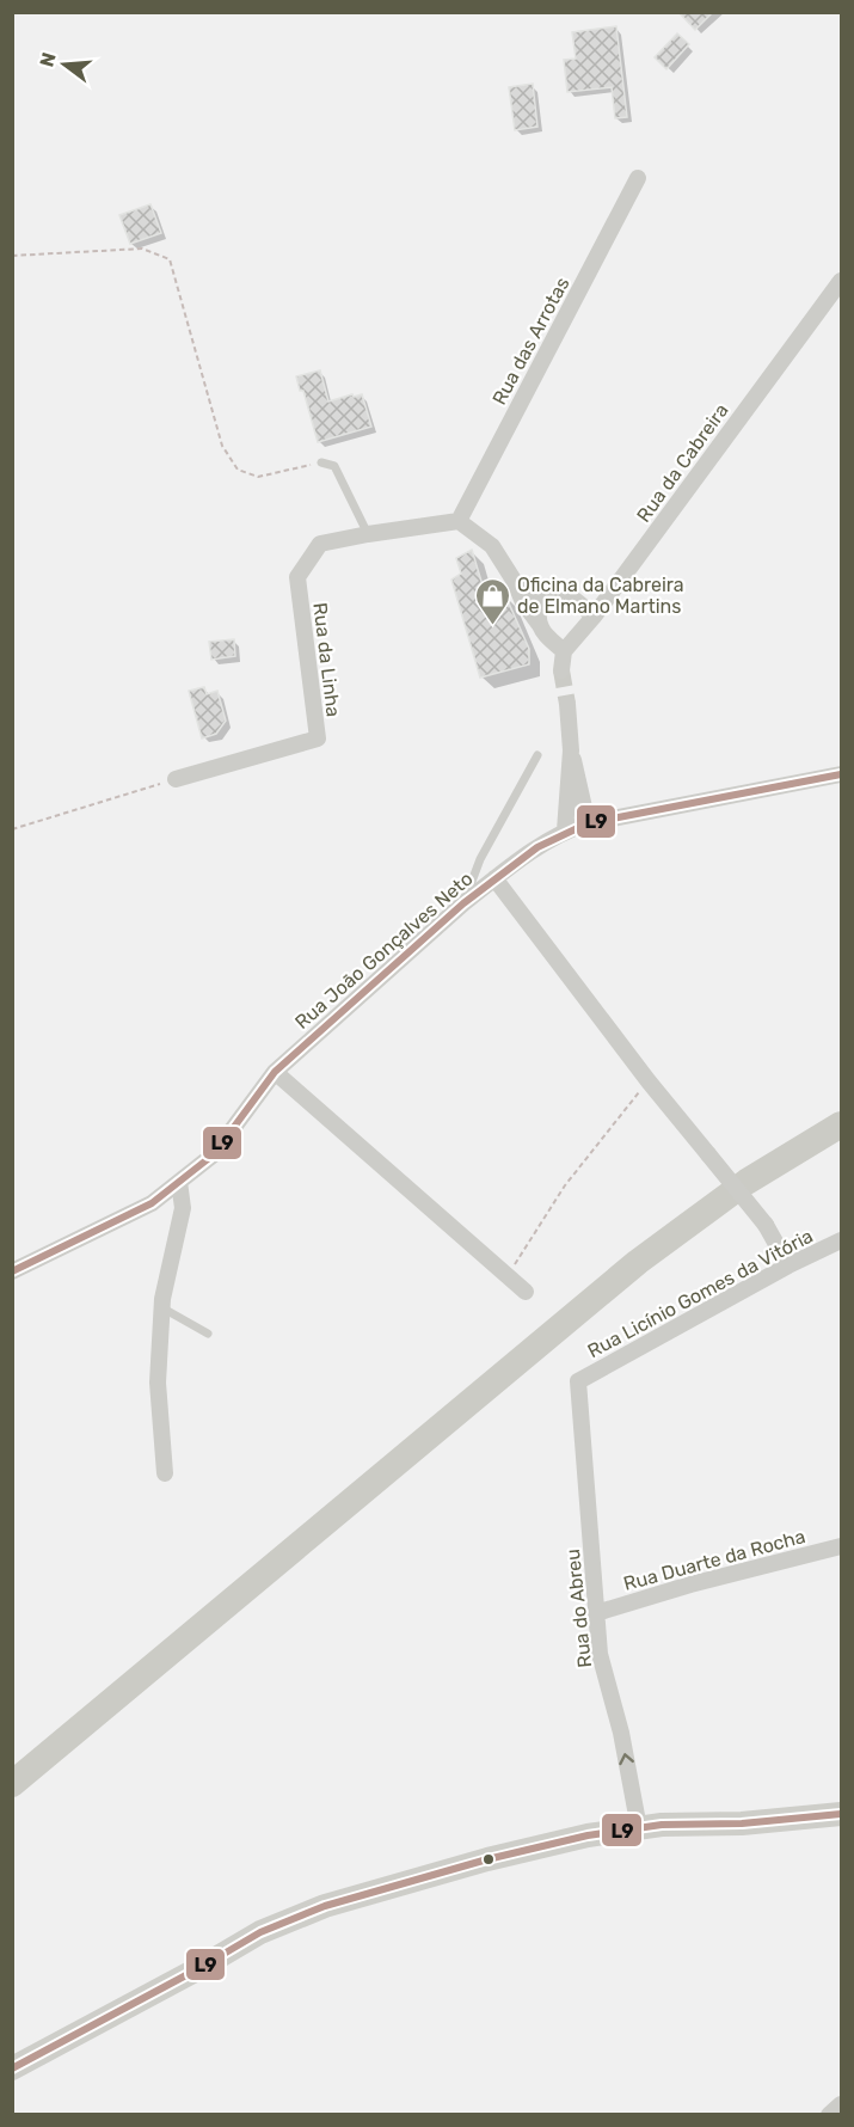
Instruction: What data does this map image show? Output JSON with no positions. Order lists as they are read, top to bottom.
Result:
{
  "streets": {
    "street": [
      "Rua das Arrotas",
      "Rua da Cabreira",
      "Rua da Linha",
      "Rua João Gonçalves Neto",
      "Rua Licínio Gomes da Vitória",
      "Rua Duarte da Rocha",
      "Rua do Abreu"
    ]
  },
  "crossings": [
    ["Rua das Arrotas", "Rua da Linha"],
    ["Rua Licínio Gomes da Vitória", "Rua do Abreu"],
    ["Rua Duarte da Rocha", "Rua do Abreu"]
  ],
  "one_way": ["Rua do Abreu"],
  "places": {
    "shop": ["Oficina da Cabreira de Elmano Martins"]
  },
  "lines": ["transit line L9"],
  "north": "left"
}
